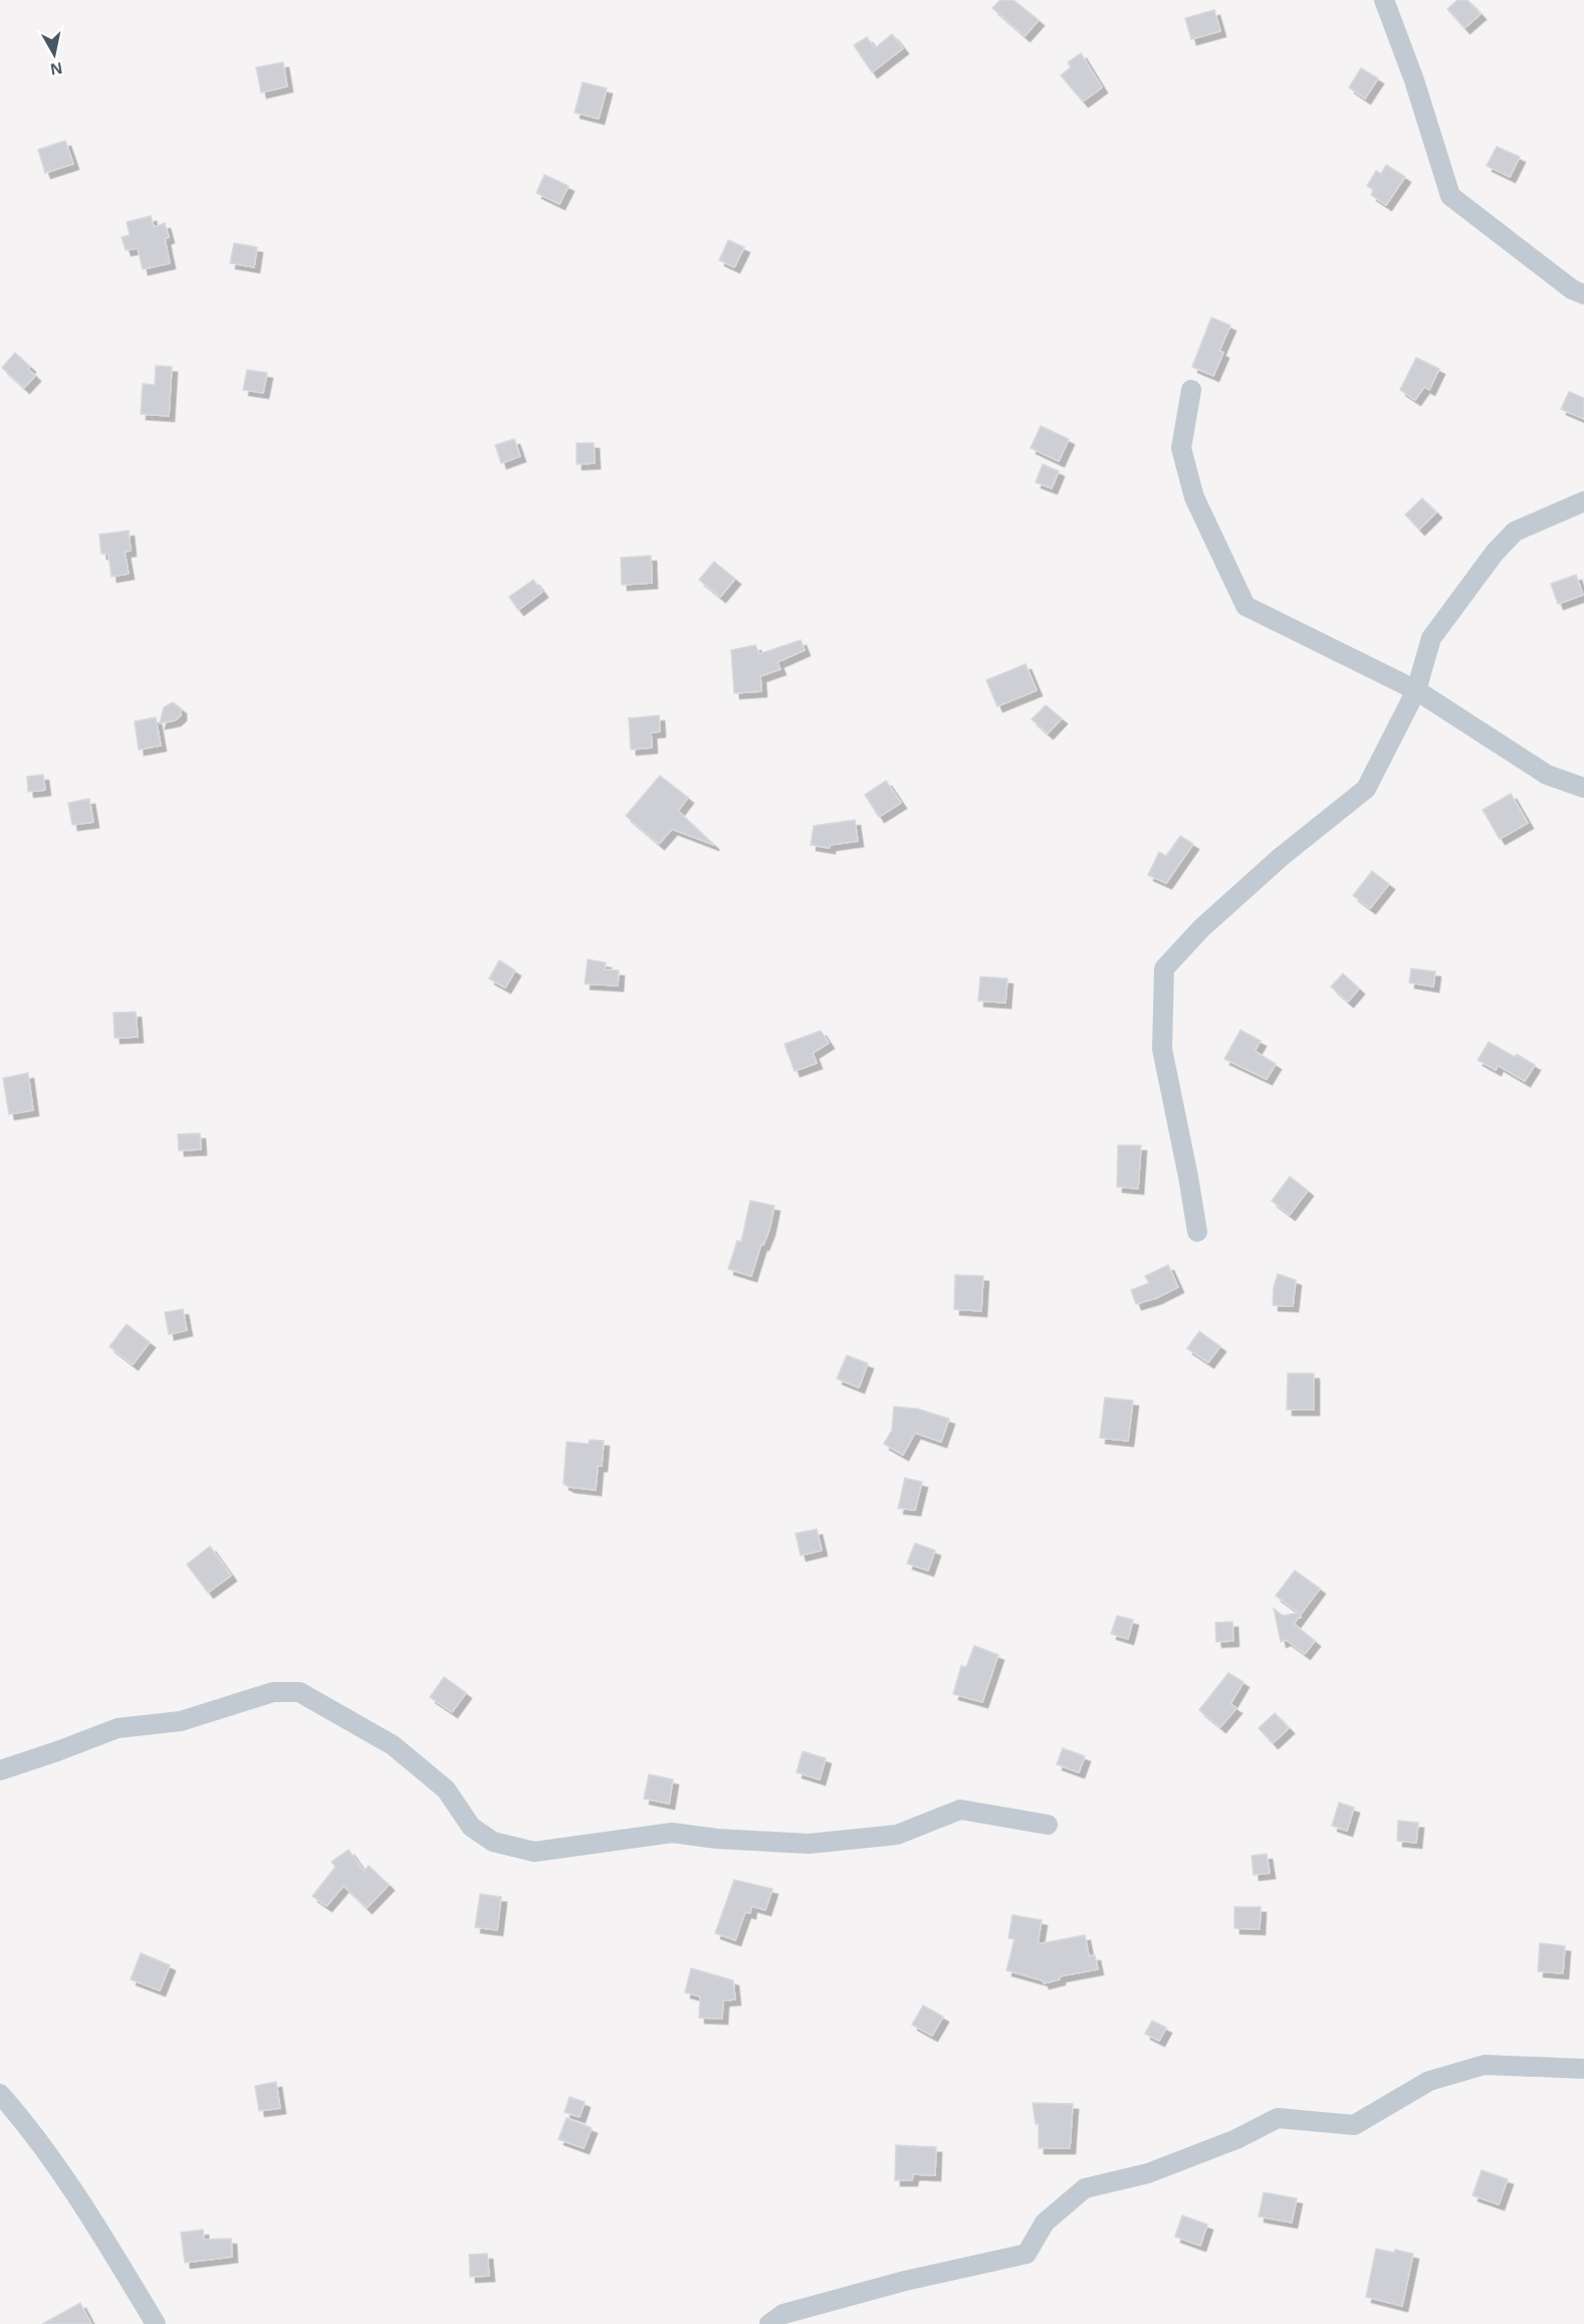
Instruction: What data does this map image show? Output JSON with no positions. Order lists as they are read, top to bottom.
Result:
{
  "north": "bottom"
}
